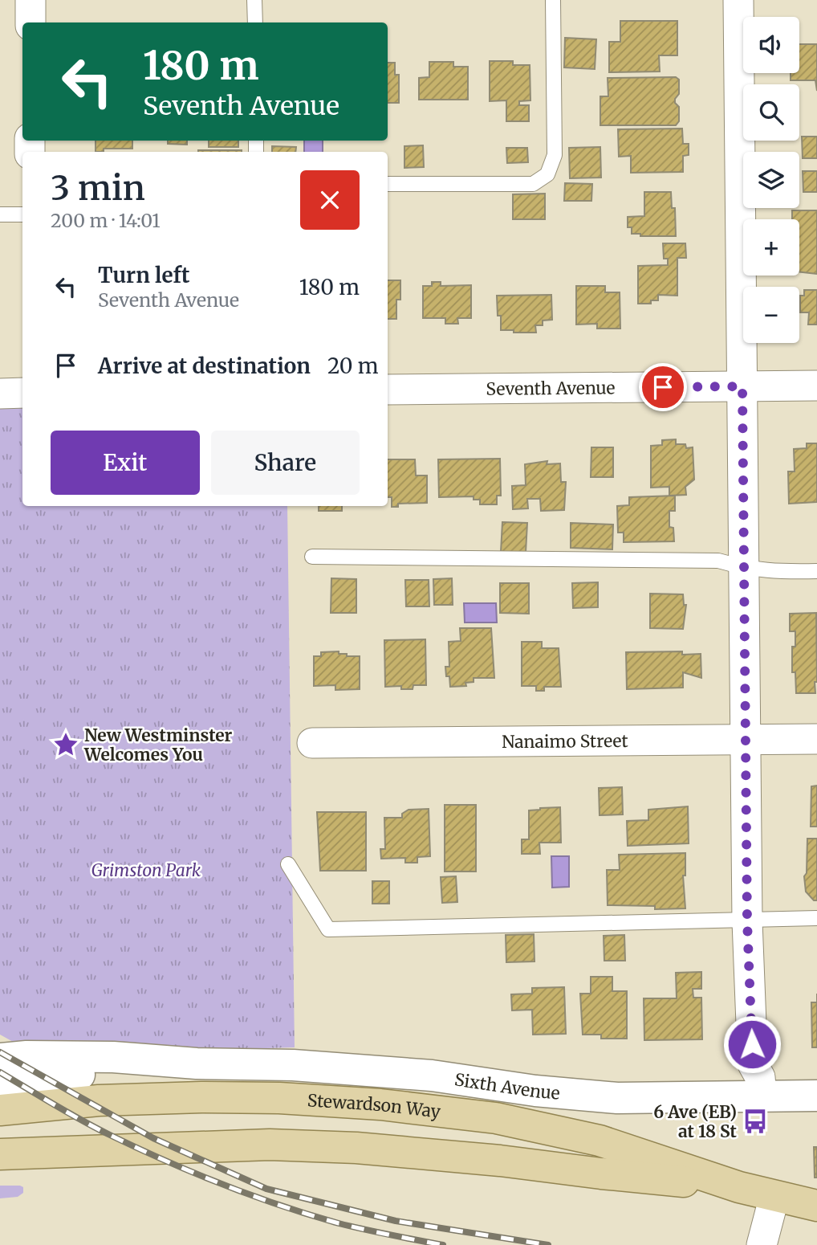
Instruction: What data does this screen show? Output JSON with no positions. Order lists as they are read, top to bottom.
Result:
{
  "streets": {
    "main road": ["Stewardson Way"],
    "street": ["Seventh Avenue", "Nanaimo Street", "Sixth Avenue"]
  },
  "parks": ["Grimston Park"],
  "places": {
    "place": ["New Westminster Welcomes You"],
    "bus stop": ["6 Ave (EB) at 18 St"]
  },
  "page": {
    "map_buttons": ["+", "−"],
    "turn": ["180 m", "Seventh Avenue"],
    "heading": ["3 min", "200 m · 14:01"],
    "list": [
      {
        "name": "Turn left",
        "note": "Seventh Avenue",
        "value": "180 m"
      },
      {
        "name": "Arrive at destination",
        "value": "20 m"
      }
    ],
    "buttons": ["Exit", "Share"]
  }
}
